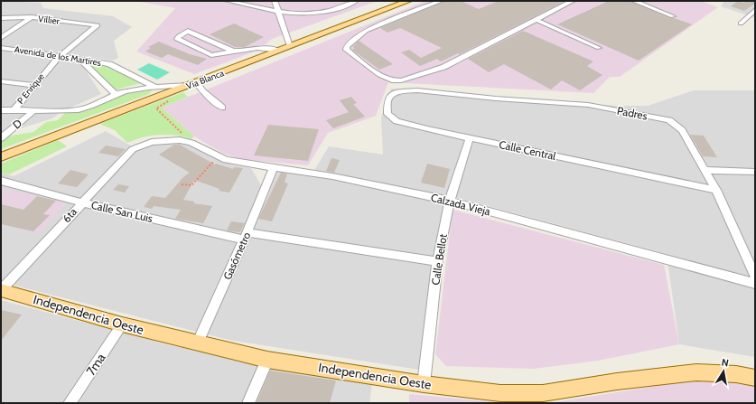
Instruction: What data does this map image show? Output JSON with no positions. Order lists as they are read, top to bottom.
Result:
{
  "streets": {
    "main road": ["Vía Blanca", "Independencia Oeste"],
    "street": [
      "Villier",
      "Avenida de los Martires",
      "P Enrique",
      "Padres",
      "D",
      "Calle Central",
      "Calzada Vieja",
      "Calle San Luis",
      "6ta",
      "Gasómetro",
      "Calle Bellot",
      "7ma"
    ]
  },
  "crossings": [
    ["Villier", "P Enrique"],
    ["Avenida de los Martires", "P Enrique"],
    ["Padres", "Calle Central"],
    ["Calle Central", "Calle Bellot"],
    ["Calzada Vieja", "6ta"],
    ["Calzada Vieja", "Gasómetro"],
    ["Calzada Vieja", "Calle Bellot"],
    ["Calle San Luis", "6ta"],
    ["Calle San Luis", "Gasómetro"],
    ["Calle San Luis", "Calle Bellot"],
    ["6ta", "Independencia Oeste"],
    ["Gasómetro", "Independencia Oeste"],
    ["Calle Bellot", "Independencia Oeste"],
    ["Independencia Oeste", "7ma"]
  ],
  "north": "top"
}
